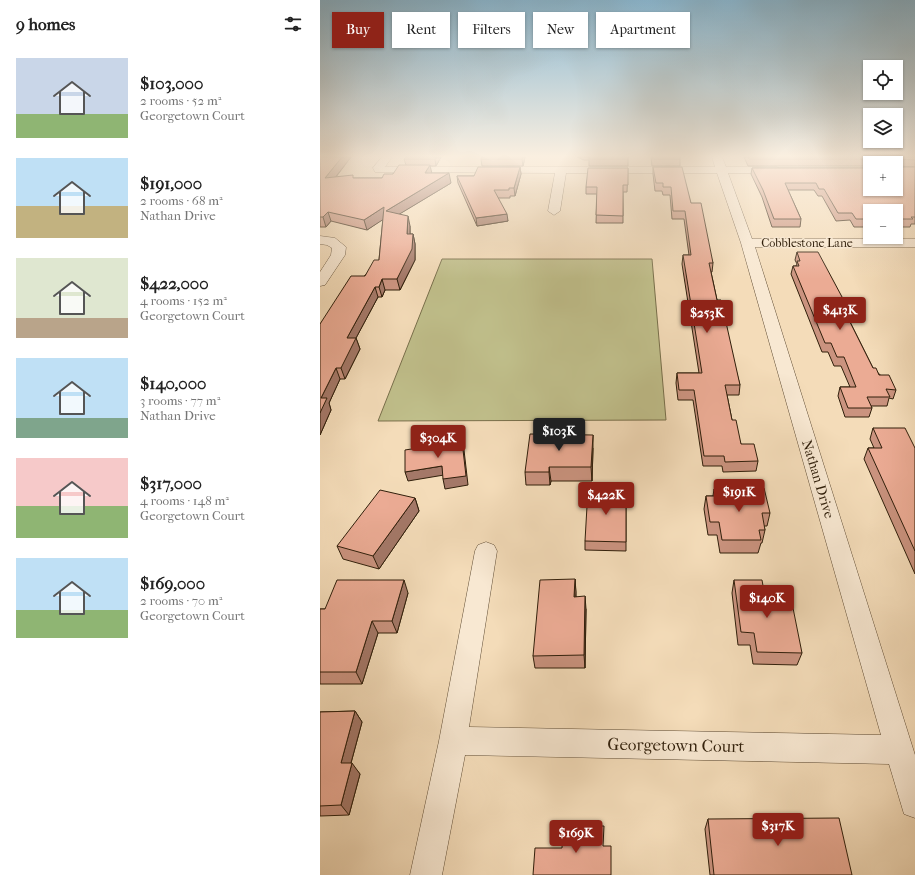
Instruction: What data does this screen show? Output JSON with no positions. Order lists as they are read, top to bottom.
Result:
{
  "streets": {
    "street": ["Cobblestone Lane", "Nathan Drive", "Georgetown Court"]
  },
  "crossings": [
    ["Cobblestone Lane", "Nathan Drive"],
    ["Nathan Drive", "Georgetown Court"]
  ],
  "page": {
    "heading": "9 homes",
    "chip": [
      "Buy",
      "Rent",
      "Filters",
      "New",
      "Apartment"
    ],
    "list": [
      {
        "name": "$103,000",
        "note": "2 rooms · 52 m² · Georgetown Court"
      },
      {
        "name": "$191,000",
        "note": "2 rooms · 68 m² · Nathan Drive"
      },
      {
        "name": "$422,000",
        "note": "4 rooms · 152 m² · Georgetown Court"
      },
      {
        "name": "$140,000",
        "note": "3 rooms · 77 m² · Nathan Drive"
      },
      {
        "name": "$317,000",
        "note": "4 rooms · 148 m² · Georgetown Court"
      },
      {
        "name": "$169,000",
        "note": "2 rooms · 70 m² · Georgetown Court"
      }
    ],
    "map_buttons": ["+", "−"],
    "price": [
      "$413K",
      "$253K",
      "$103K",
      "$304K",
      "$191K",
      "$422K",
      "$140K",
      "$317K",
      "$169K"
    ]
  }
}
